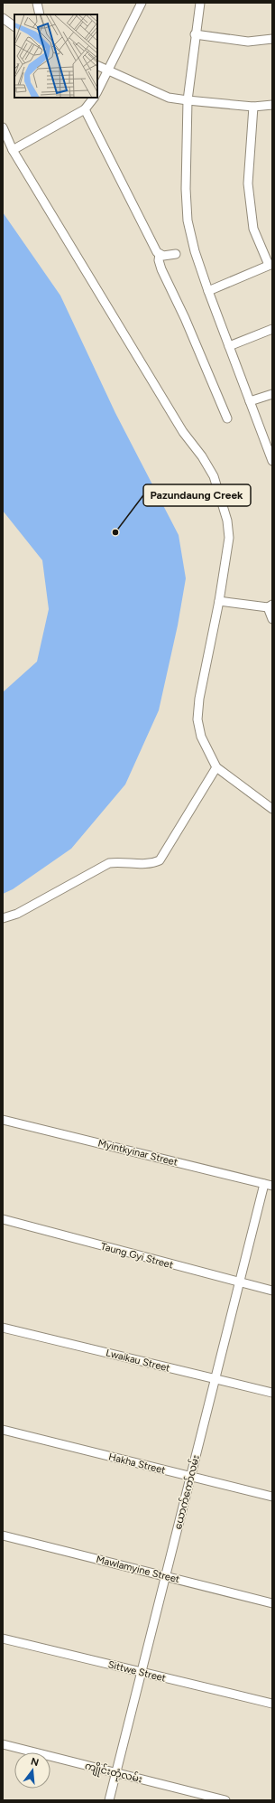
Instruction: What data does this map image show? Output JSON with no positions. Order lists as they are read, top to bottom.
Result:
{
  "streets": {
    "street": [
      "Myintkyinar Street",
      "Taung Gyi Street",
      "Lwaikau Street",
      "Hakha Street",
      "ယောက်ကော်လမ်း",
      "Mawlamyine Street",
      "Sittwe Street",
      "ကျိုင်းတုံလမ်း"
    ]
  },
  "crossings": [
    ["Myintkyinar Street", "ယောက်ကော်လမ်း"],
    ["Taung Gyi Street", "ယောက်ကော်လမ်း"],
    ["Lwaikau Street", "ယောက်ကော်လမ်း"],
    ["Hakha Street", "ယောက်ကော်လမ်း"],
    ["ယောက်ကော်လမ်း", "Mawlamyine Street"],
    ["ယောက်ကော်လမ်း", "Sittwe Street"],
    ["ယောက်ကော်လမ်း", "ကျိုင်းတုံလမ်း"]
  ],
  "places": ["Pazundaung Creek"],
  "north": "top"
}
